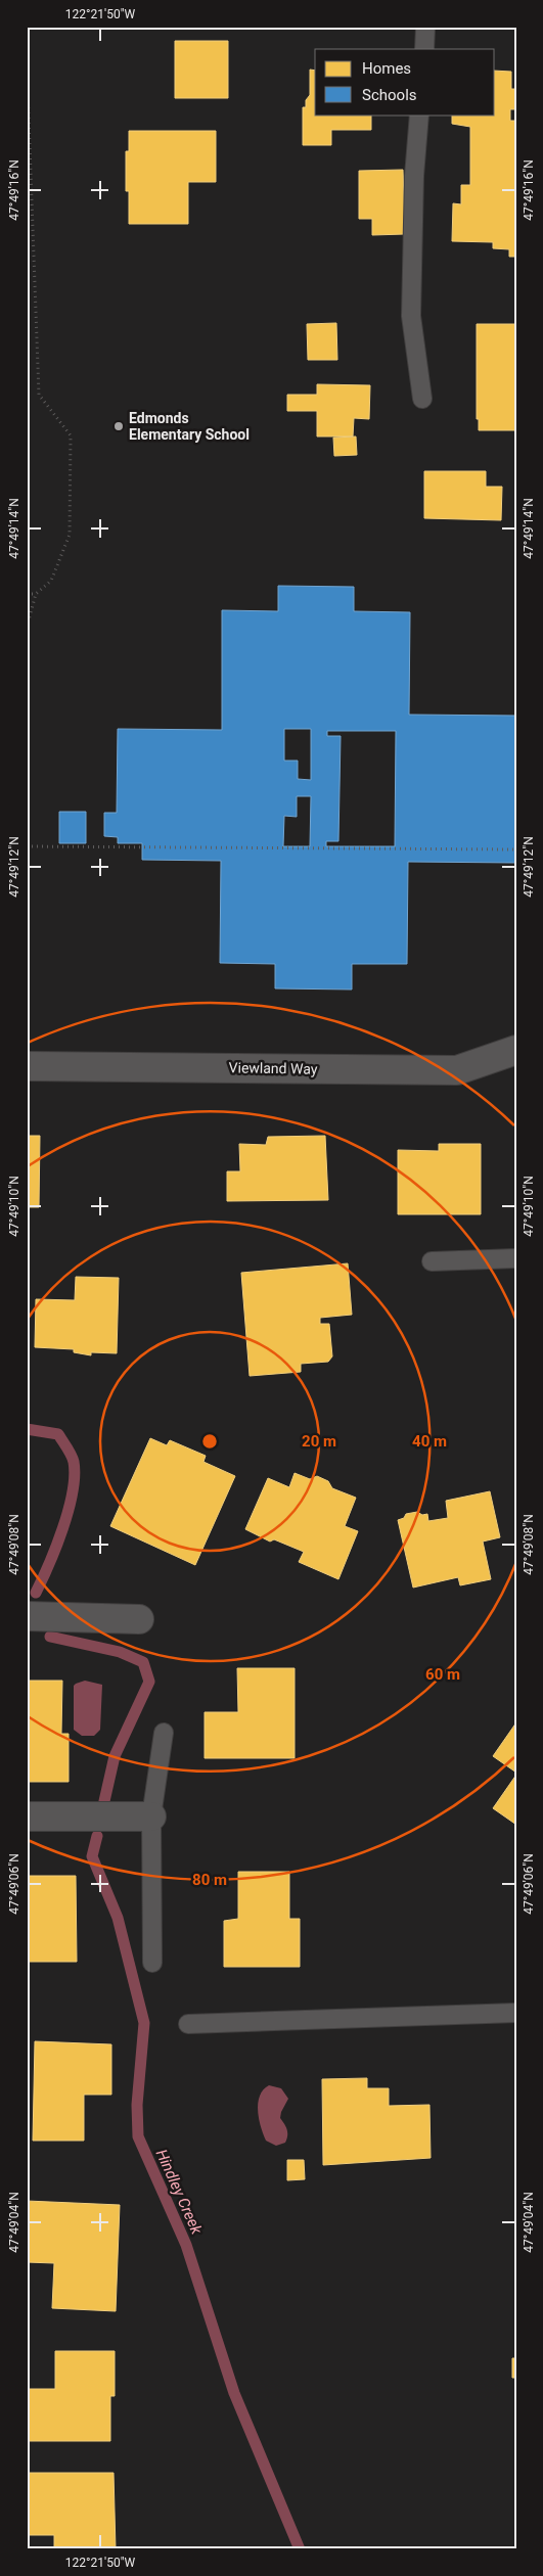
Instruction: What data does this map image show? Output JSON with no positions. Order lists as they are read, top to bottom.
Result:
{
  "streets": {
    "street": ["Viewland Way"]
  },
  "water": ["Hindley Creek"],
  "places": ["Edmonds Elementary School"],
  "legend": ["Homes", "Schools"],
  "coordinates": [
    "122°21'50\"W",
    "47°49'16\"N",
    "47°49'14\"N",
    "47°49'12\"N",
    "47°49'10\"N",
    "47°49'08\"N",
    "47°49'06\"N",
    "47°49'04\"N"
  ],
  "rings": [
    "20 m",
    "40 m",
    "60 m",
    "80 m"
  ]
}
